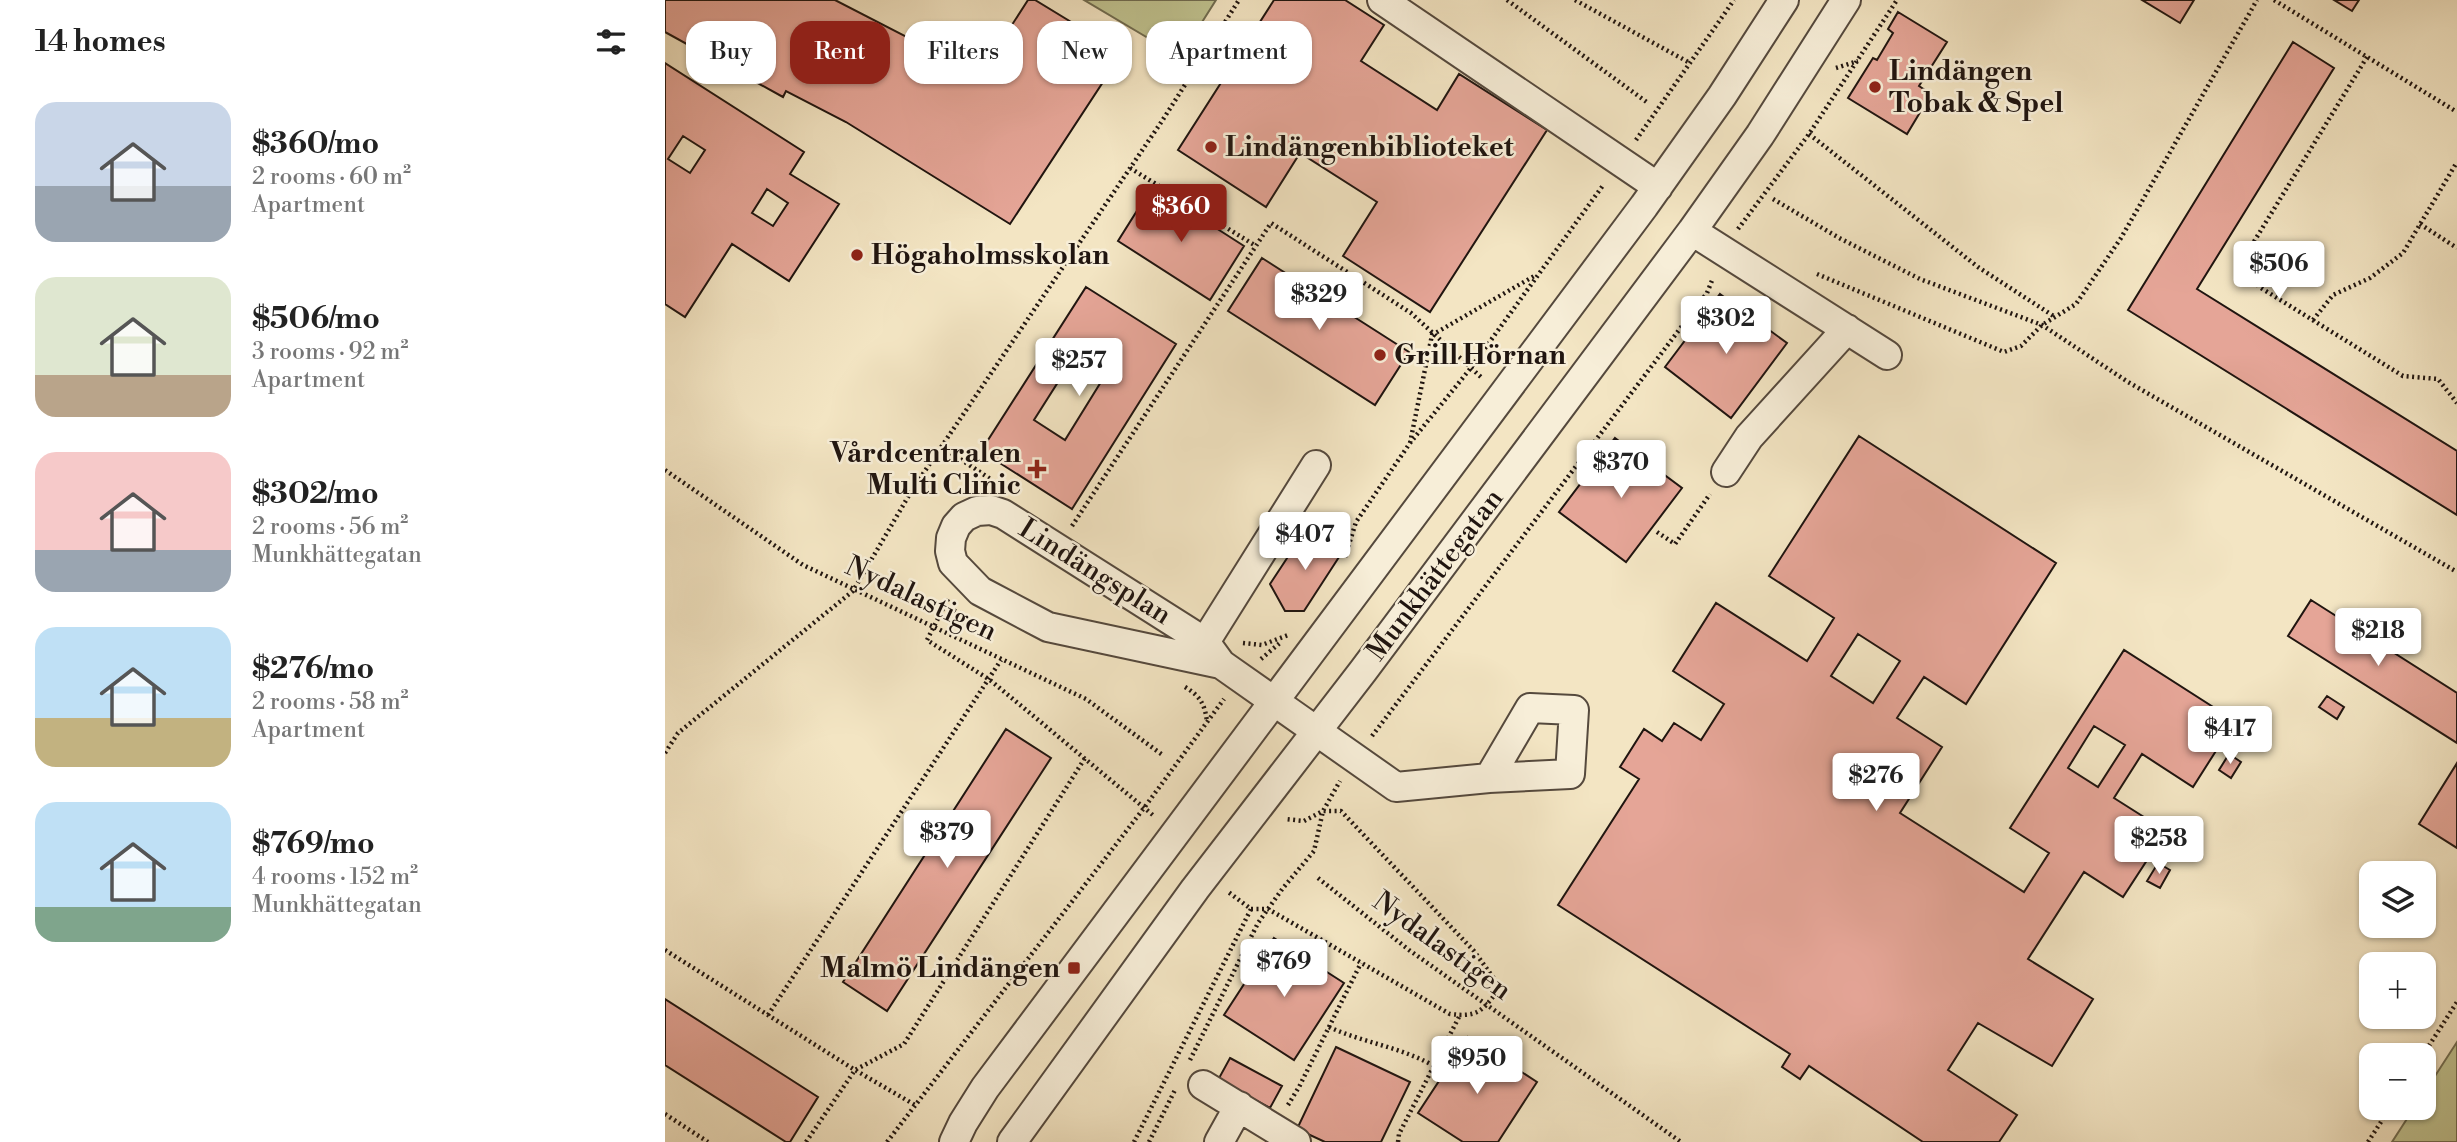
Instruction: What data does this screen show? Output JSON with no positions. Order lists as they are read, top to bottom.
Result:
{
  "streets": {
    "street": ["Lindängsplan", "Munkhättegatan"],
    "path": ["Nydalastigen"]
  },
  "crossings": [
    ["Lindängsplan", "Munkhättegatan"]
  ],
  "places": {
    "other": [
      "Lindängen Tobak & Spel",
      "Lindängenbiblioteket",
      "Högaholmsskolan",
      "Grill Hörnan"
    ],
    "health": ["Vårdcentralen Multi Clinic"],
    "transit": ["Malmö Lindängen"]
  },
  "page": {
    "heading": "14 homes",
    "chip": [
      "Buy",
      "Rent",
      "Filters",
      "New",
      "Apartment"
    ],
    "list": [
      {
        "name": "$360/mo",
        "note": "2 rooms · 60 m² · Apartment"
      },
      {
        "name": "$506/mo",
        "note": "3 rooms · 92 m² · Apartment"
      },
      {
        "name": "$302/mo",
        "note": "2 rooms · 56 m² · Munkhättegatan"
      },
      {
        "name": "$276/mo",
        "note": "2 rooms · 58 m² · Apartment"
      },
      {
        "name": "$769/mo",
        "note": "4 rooms · 152 m² · Munkhättegatan"
      }
    ],
    "price": [
      "$360",
      "$506",
      "$329",
      "$302",
      "$257",
      "$370",
      "$407",
      "$218",
      "$417",
      "$276",
      "$379",
      "$258",
      "$769",
      "$950"
    ],
    "map_buttons": ["+", "−"]
  }
}
